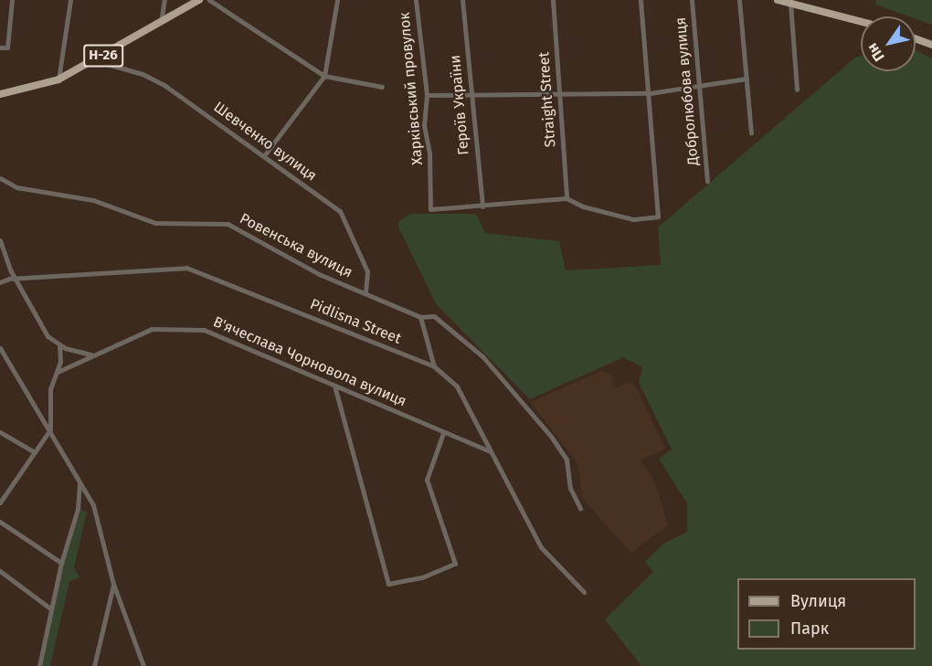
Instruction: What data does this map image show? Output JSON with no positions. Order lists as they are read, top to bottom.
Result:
{
  "streets": {
    "main road": ["Н-26"],
    "street": [
      "Харківський провулок",
      "Добролюбова вулиця",
      "Straight Street",
      "Героїв України",
      "Шевченко вулиця",
      "Ровенська вулиця",
      "Pidlisna Street",
      "В'ячеслава Чорновола вулиця"
    ]
  },
  "crossings": [
    ["Н-26", "Шевченко вулиця"],
    ["Харківський провулок", "Героїв України"],
    ["Шевченко вулиця", "Ровенська вулиця"],
    ["Pidlisna Street", "В'ячеслава Чорновола вулиця"]
  ],
  "legend": ["Вулиця", "Парк"],
  "north": "bottom left"
}
